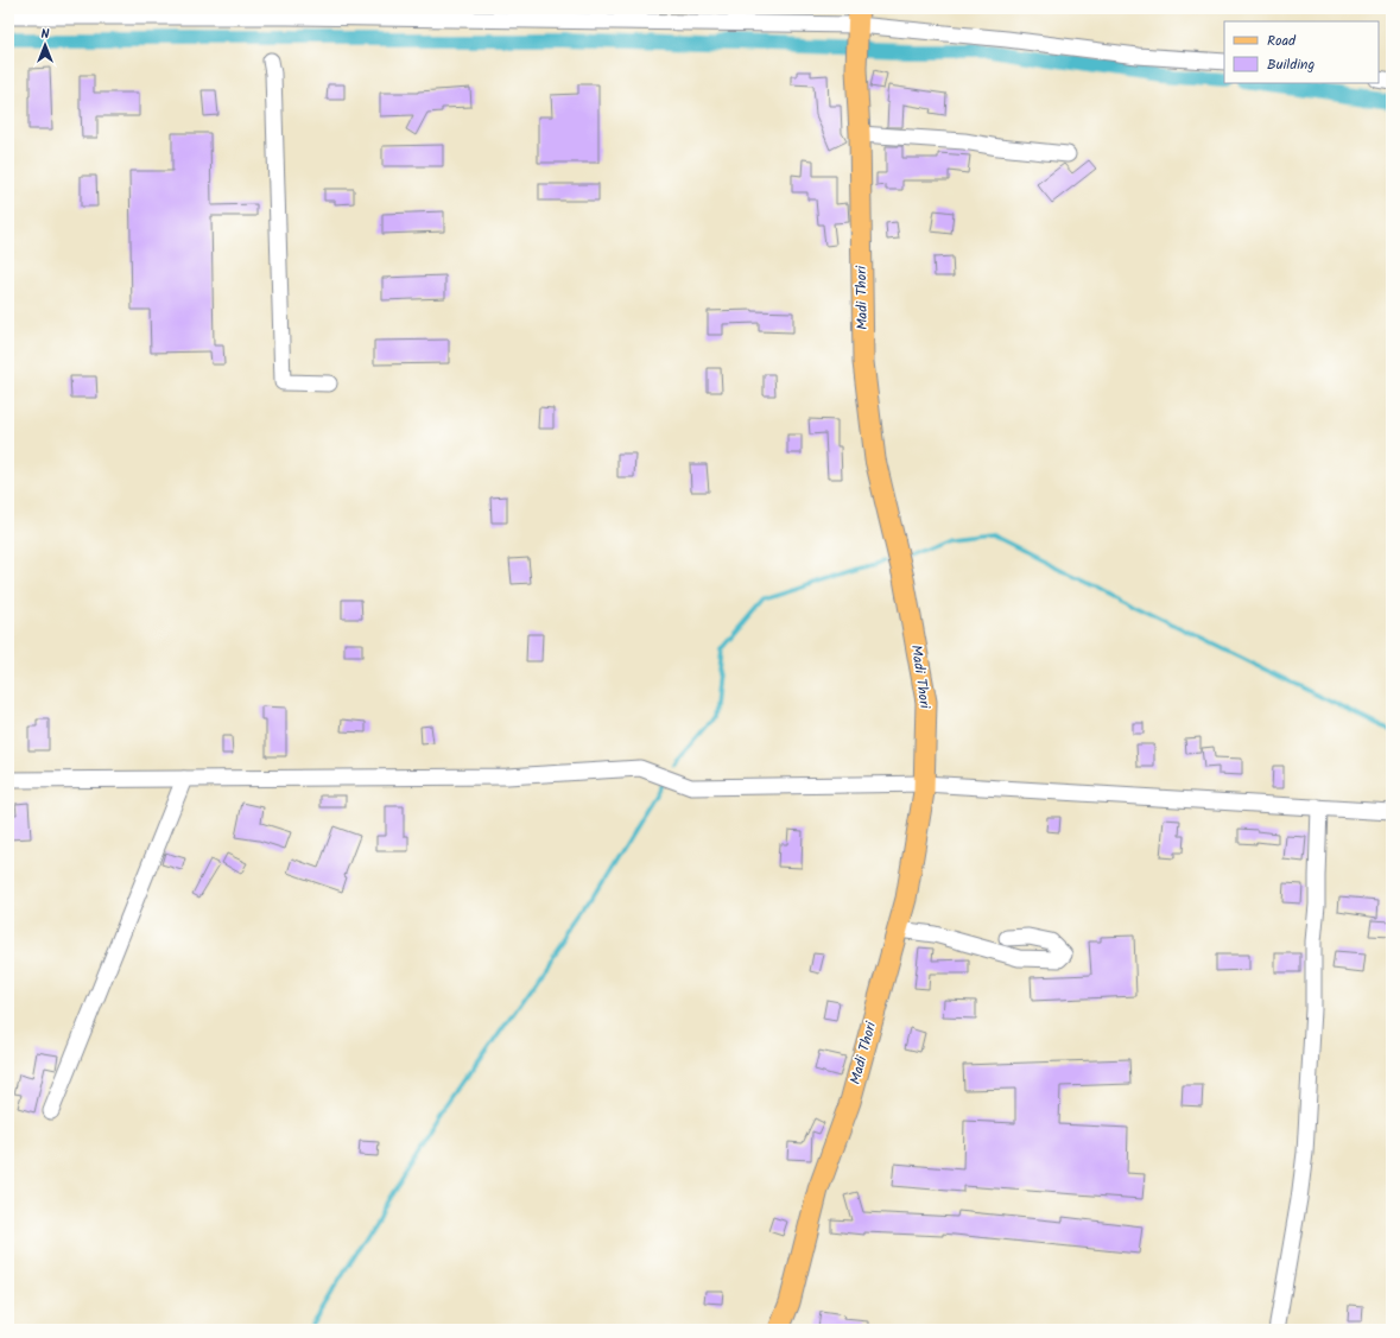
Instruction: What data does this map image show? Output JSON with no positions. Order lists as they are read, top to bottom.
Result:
{
  "streets": {
    "main road": ["Madi Thori"]
  },
  "legend": ["Road", "Building"],
  "north": "top"
}
